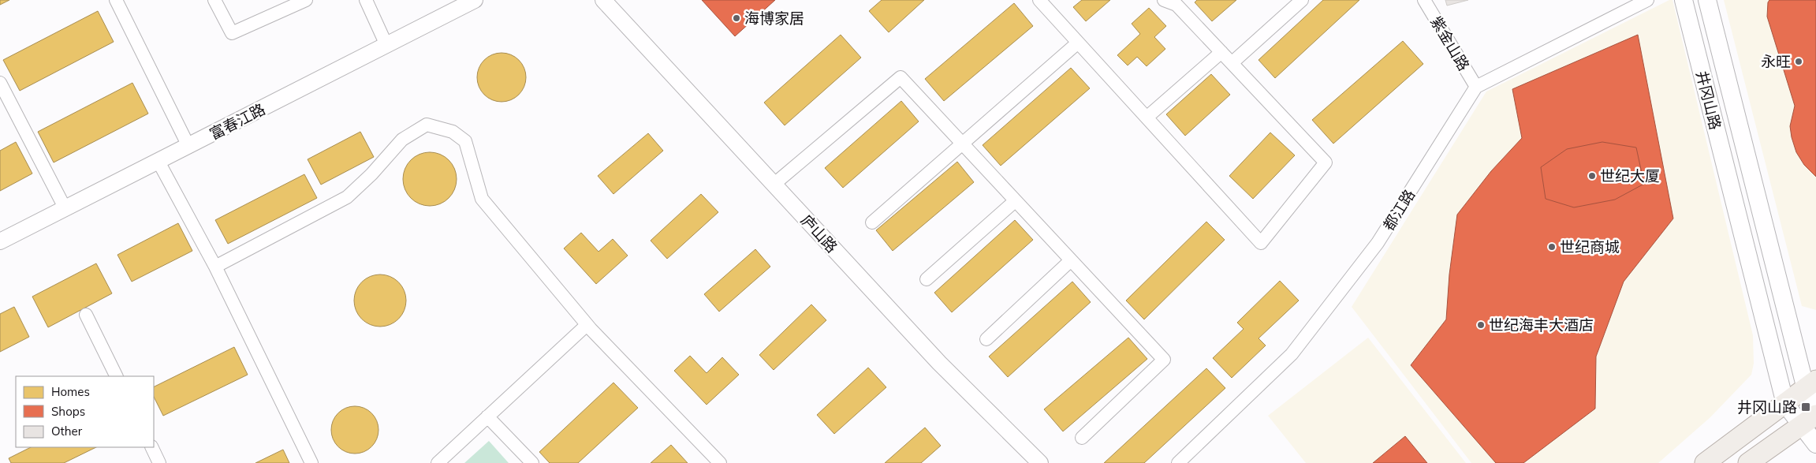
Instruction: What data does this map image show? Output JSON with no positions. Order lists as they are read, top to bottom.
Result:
{
  "streets": {
    "main road": ["井冈山路"],
    "street": [
      "紫金山路",
      "富春江路",
      "都江路",
      "庐山路"
    ]
  },
  "crossings": [
    ["紫金山路", "都江路"]
  ],
  "places": {
    "other": [
      "海博家居",
      "永旺",
      "世纪大厦",
      "世纪商城",
      "世纪海丰大酒店"
    ],
    "transit": ["井冈山路"]
  },
  "legend": ["Homes", "Shops", "Other"]
}
